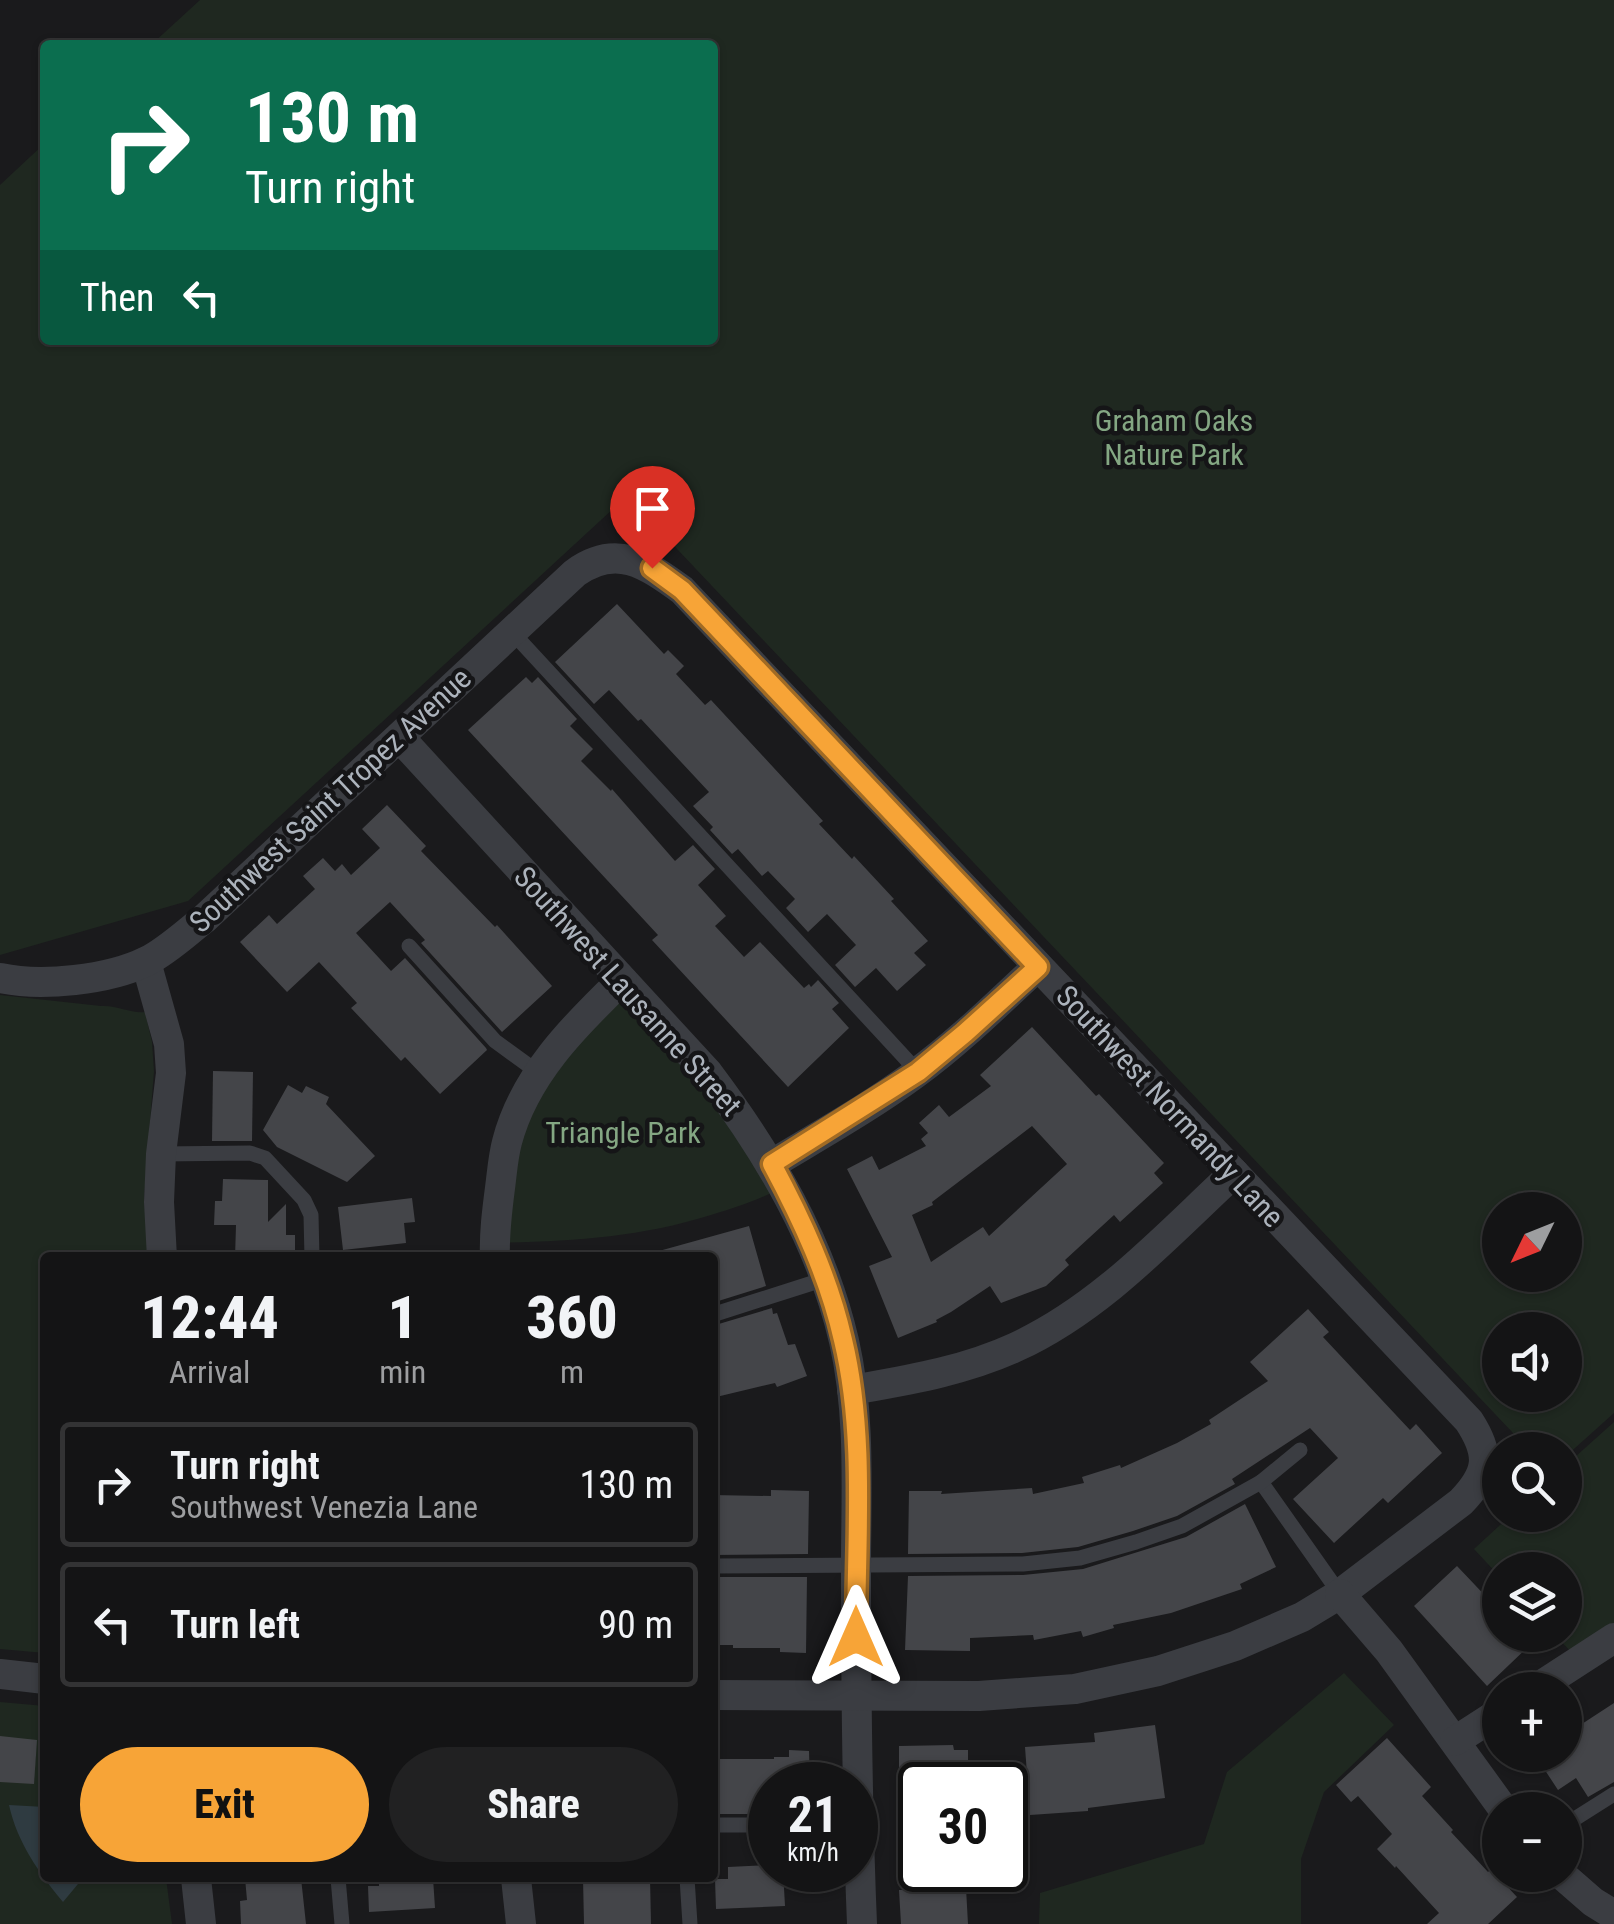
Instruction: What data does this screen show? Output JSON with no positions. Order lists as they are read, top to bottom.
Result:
{
  "streets": {
    "street": ["Southwest Saint Tropez Avenue", "Southwest Lausanne Street", "Southwest Normandy Lane"]
  },
  "crossings": [
    ["Southwest Saint Tropez Avenue", "Southwest Lausanne Street"],
    ["Southwest Saint Tropez Avenue", "Southwest Normandy Lane"]
  ],
  "parks": ["Graham Oaks Nature Park", "Triangle Park"],
  "north": "bottom left",
  "page": {
    "turn": ["130 m", "Turn right"],
    "then": "Then",
    "map_buttons": ["+", "−"],
    "eta": [
      "12:44",
      "Arrival",
      "1",
      "min",
      "360",
      "m"
    ],
    "list": [
      {
        "name": "Turn right",
        "note": "Southwest Venezia Lane",
        "value": "130 m"
      },
      {
        "name": "Turn left",
        "value": "90 m"
      }
    ],
    "buttons": ["Exit", "Share"],
    "speed": "21 km/h",
    "limit": "30"
  }
}
